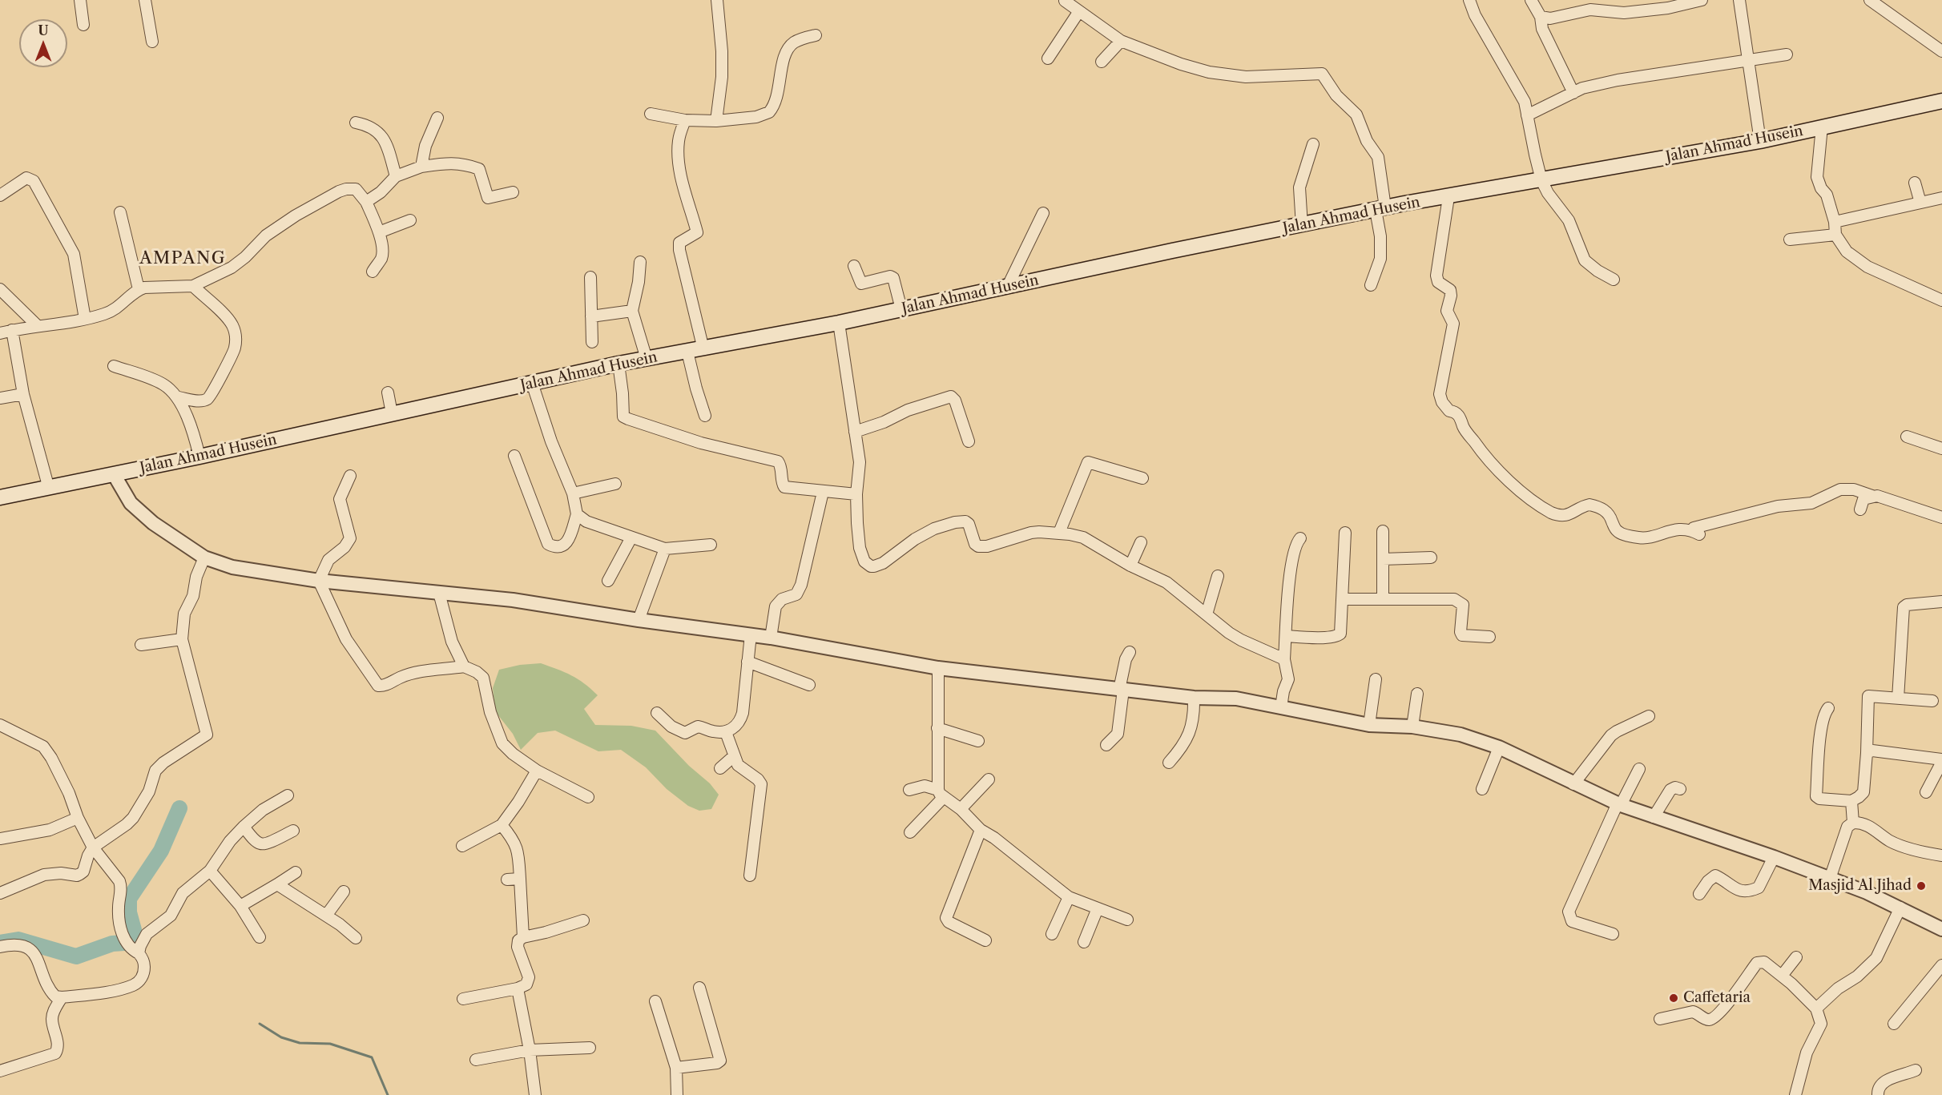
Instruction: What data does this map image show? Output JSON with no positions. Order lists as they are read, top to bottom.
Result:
{
  "streets": {
    "main road": ["Jalan Ahmad Husein"]
  },
  "districts": ["AMPANG"],
  "places": ["Masjid Al Jihad", "Caffetaria"],
  "north": "top"
}
